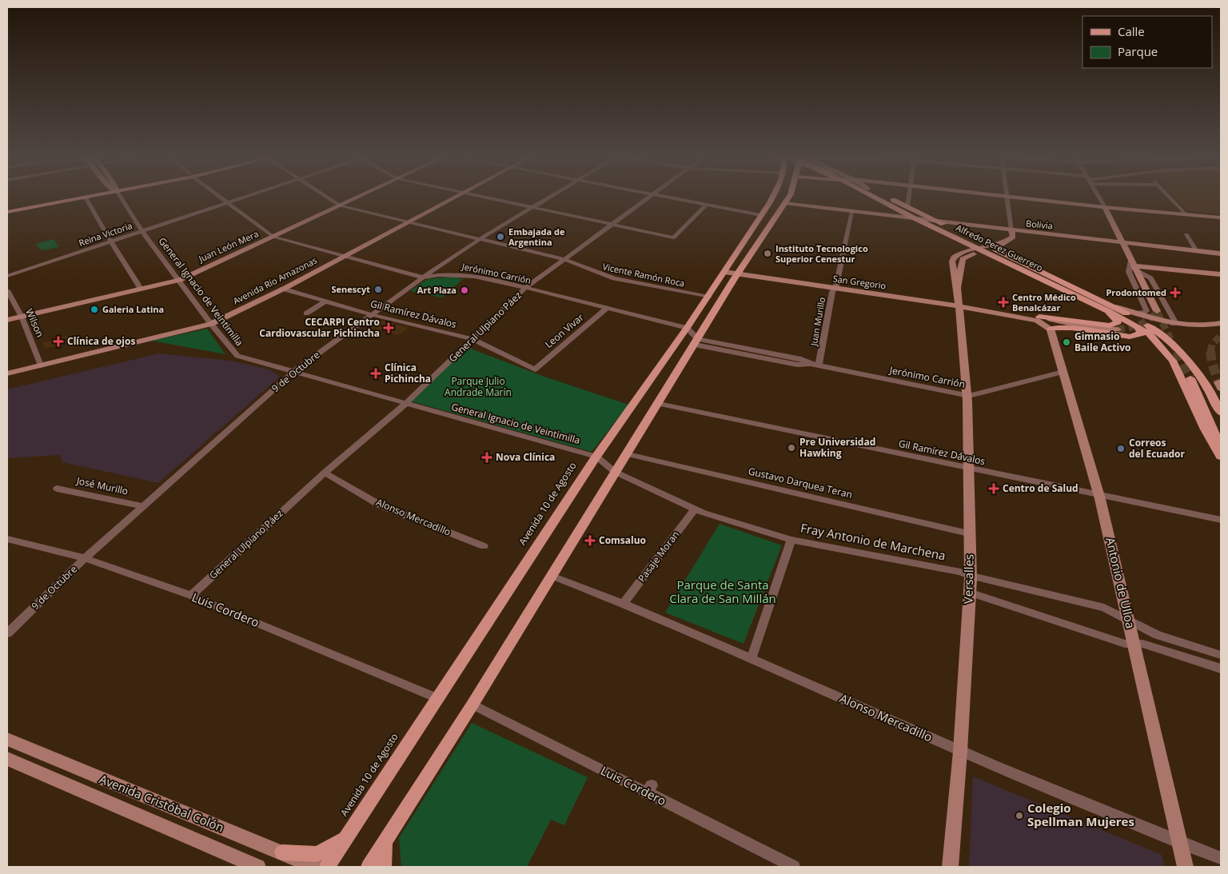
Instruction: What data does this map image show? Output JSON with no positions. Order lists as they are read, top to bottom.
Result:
{
  "streets": {
    "main road": ["Alfredo Perez Guerrero", "Avenida 10 de Agosto"],
    "street": [
      "Bolivia",
      "Reina Victoria",
      "Juan León Mera",
      "Jerónimo Carrión",
      "Vicente Ramón Roca",
      "Avenida Río Amazonas",
      "San Gregorio",
      "General Ignacio de Veintimilla",
      "Gil Ramírez Dávalos",
      "Juan Murillo",
      "Wilson",
      "General Ulpiano Páez",
      "Leon Vivar",
      "9 de Octubre",
      "Gustavo Darquea Teran",
      "José Murillo",
      "Alonso Mercadillo",
      "Fray Antonio de Marchena",
      "Pasaje Moran",
      "Versalles",
      "Antonio de Ulloa",
      "Luis Cordero",
      "Avenida Cristóbal Colón"
    ]
  },
  "crossings": [
    ["Bolivia", "Alfredo Perez Guerrero"],
    ["Bolivia", "Juan Murillo"],
    ["Bolivia", "Versalles"],
    ["Reina Victoria", "Jerónimo Carrión"],
    ["Reina Victoria", "General Ignacio de Veintimilla"],
    ["Juan León Mera", "Jerónimo Carrión"],
    ["Juan León Mera", "Vicente Ramón Roca"],
    ["Juan León Mera", "General Ignacio de Veintimilla"],
    ["Juan León Mera", "Wilson"],
    ["Alfredo Perez Guerrero", "Versalles"],
    ["Jerónimo Carrión", "Avenida Río Amazonas"],
    ["Jerónimo Carrión", "Juan Murillo"],
    ["Jerónimo Carrión", "General Ulpiano Páez"],
    ["Jerónimo Carrión", "Leon Vivar"],
    ["Jerónimo Carrión", "9 de Octubre"],
    ["Jerónimo Carrión", "Avenida 10 de Agosto"],
    ["Jerónimo Carrión", "Versalles"],
    ["Jerónimo Carrión", "Antonio de Ulloa"],
    ["Vicente Ramón Roca", "Avenida Río Amazonas"],
    ["Vicente Ramón Roca", "General Ulpiano Páez"],
    ["Vicente Ramón Roca", "9 de Octubre"],
    ["Vicente Ramón Roca", "Avenida 10 de Agosto"],
    ["Avenida Río Amazonas", "General Ignacio de Veintimilla"],
    ["Avenida Río Amazonas", "Gil Ramírez Dávalos"],
    ["Avenida Río Amazonas", "Wilson"],
    ["San Gregorio", "Juan Murillo"],
    ["San Gregorio", "Avenida 10 de Agosto"],
    ["San Gregorio", "Versalles"],
    ["San Gregorio", "Antonio de Ulloa"],
    ["General Ignacio de Veintimilla", "General Ulpiano Páez"],
    ["General Ignacio de Veintimilla", "9 de Octubre"],
    ["General Ignacio de Veintimilla", "Avenida 10 de Agosto"],
    ["General Ignacio de Veintimilla", "Fray Antonio de Marchena"],
    ["Gil Ramírez Dávalos", "General Ulpiano Páez"],
    ["Gil Ramírez Dávalos", "Leon Vivar"],
    ["Gil Ramírez Dávalos", "9 de Octubre"],
    ["Gil Ramírez Dávalos", "Versalles"],
    ["Gil Ramírez Dávalos", "Antonio de Ulloa"],
    ["General Ulpiano Páez", "Alonso Mercadillo"],
    ["General Ulpiano Páez", "Luis Cordero"],
    ["9 de Octubre", "José Murillo"],
    ["9 de Octubre", "Luis Cordero"],
    ["Gustavo Darquea Teran", "Versalles"],
    ["Avenida 10 de Agosto", "Fray Antonio de Marchena"],
    ["Avenida 10 de Agosto", "Luis Cordero"],
    ["Alonso Mercadillo", "Pasaje Moran"],
    ["Alonso Mercadillo", "Versalles"],
    ["Alonso Mercadillo", "Antonio de Ulloa"],
    ["Fray Antonio de Marchena", "Pasaje Moran"],
    ["Fray Antonio de Marchena", "Versalles"],
    ["Fray Antonio de Marchena", "Antonio de Ulloa"]
  ],
  "parks": ["Parque Julio Andrade Marín", "Parque de Santa Clara de San Millán"],
  "places": {
    "other": [
      "Embajada de Argentina",
      "Instituto Tecnologico Superior Cenestur",
      "Senescyt",
      "Art Plaza",
      "Galeria Latina",
      "Gimnasio Baile Activo",
      "Pre Universidad Hawking",
      "Correos del Ecuador",
      "Colegio Spellman Mujeres"
    ],
    "health": [
      "Prodontomed",
      "Centro Médico Benalcázar",
      "CECARPI Centro Cardiovascular Pichincha",
      "Clínica de ojos",
      "Clínica Pichincha",
      "Nova Clínica",
      "Centro de Salud",
      "Comsaluo"
    ]
  },
  "legend": ["Calle", "Parque"]
}
